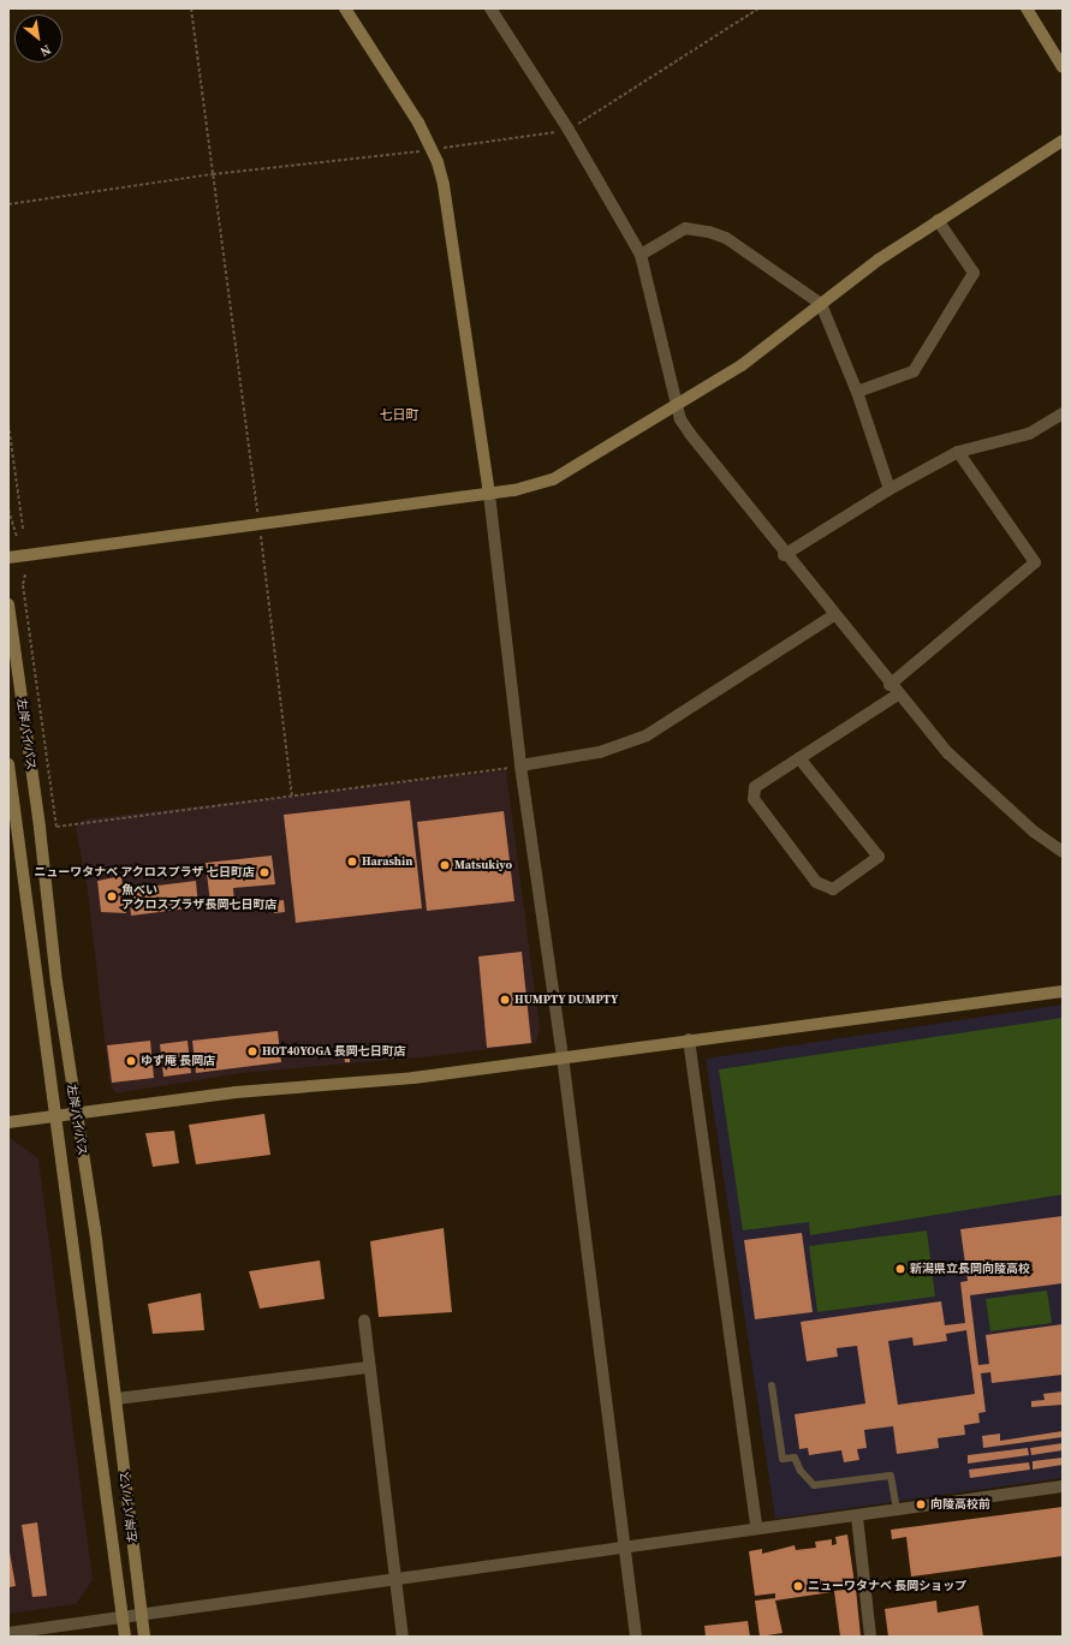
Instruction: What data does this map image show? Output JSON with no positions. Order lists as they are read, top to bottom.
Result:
{
  "streets": {
    "street": ["左岸バイパス"]
  },
  "districts": ["七日町"],
  "places": [
    "Harashin",
    "Matsukiyo",
    "ニューワタナベ アクロスプラザ 七日町店",
    "魚べい アクロスプラザ長岡七日町店",
    "HUMPTY DUMPTY",
    "HOT40YOGA 長岡七日町店",
    "ゆず庵 長岡店",
    "新潟県立長岡向陵高校",
    "向陵高校前",
    "ニューワタナベ 長岡ショップ"
  ],
  "north": "bottom right"
}
